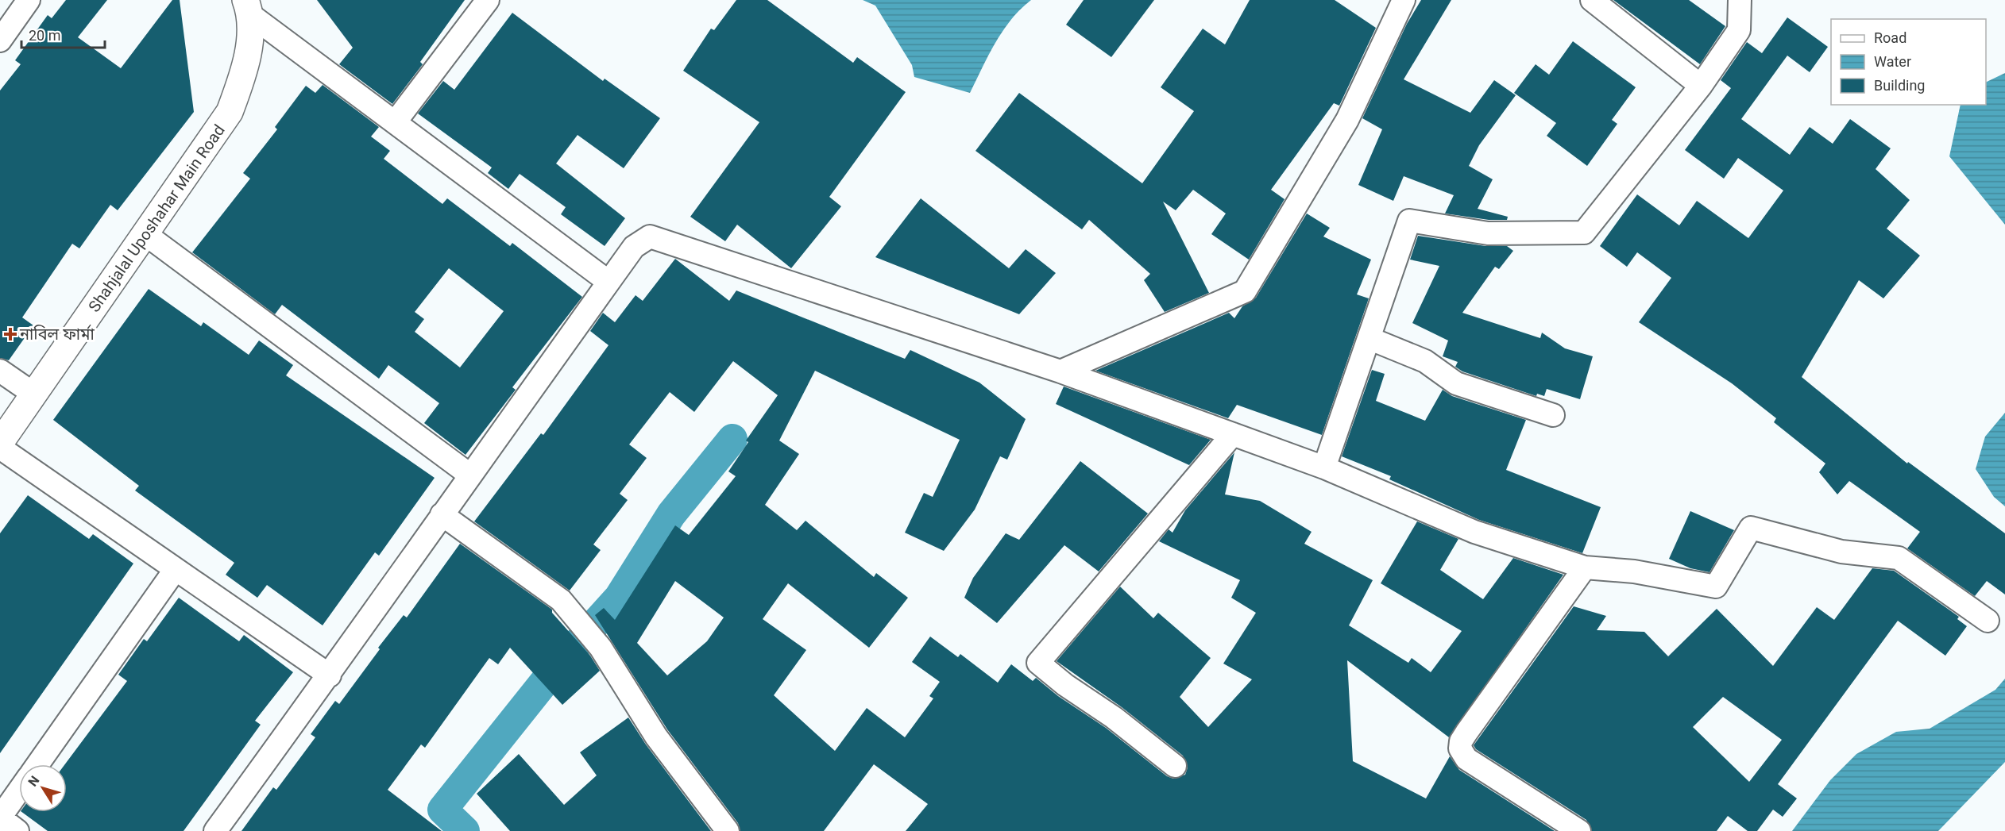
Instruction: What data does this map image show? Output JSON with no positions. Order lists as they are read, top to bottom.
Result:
{
  "streets": {
    "main road": ["Shahjalal Uposhahar Main Road"]
  },
  "places": {
    "health": ["নাবিল ফার্মা"]
  },
  "legend": ["Road", "Water", "Building"],
  "scale_bar": "20 m",
  "north": "top left"
}
